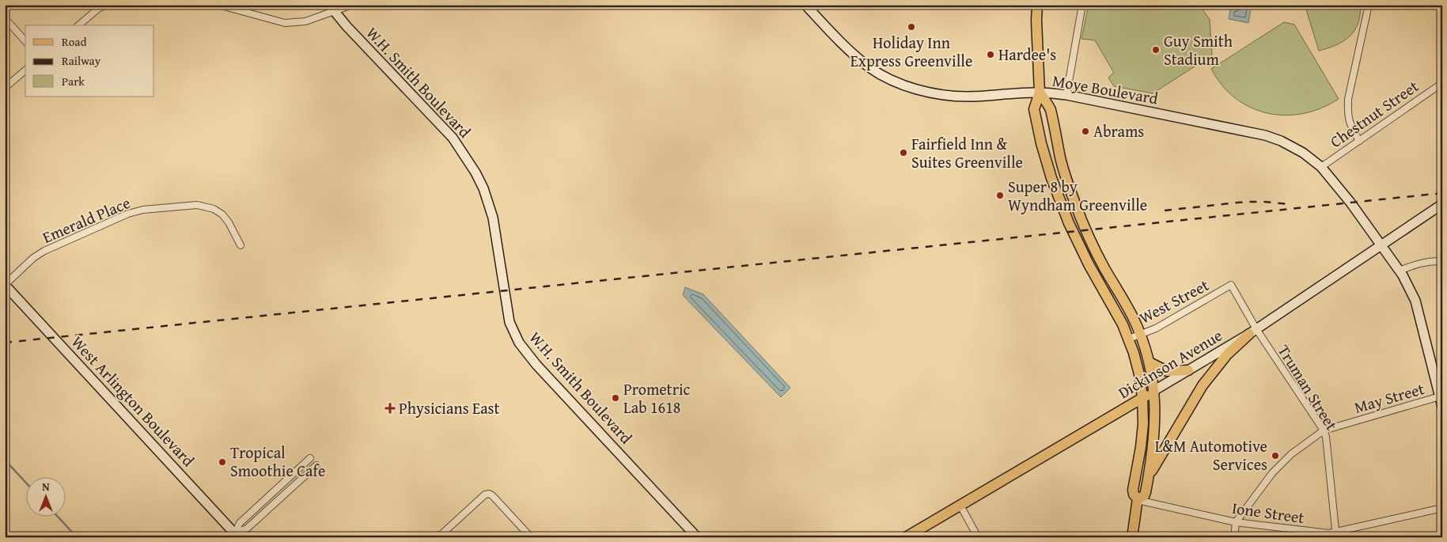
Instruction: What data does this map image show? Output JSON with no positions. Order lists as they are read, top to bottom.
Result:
{
  "streets": {
    "main road": [
      "W.H. Smith Boulevard",
      "Moye Boulevard",
      "Dickinson Avenue",
      "West Arlington Boulevard"
    ],
    "street": [
      "Chestnut Street",
      "Emerald Place",
      "West Street",
      "Truman Street",
      "May Street",
      "Ione Street"
    ]
  },
  "crossings": [
    ["Moye Boulevard", "Chestnut Street"],
    ["Moye Boulevard", "Dickinson Avenue"],
    ["Moye Boulevard", "May Street"],
    ["Emerald Place", "West Arlington Boulevard"],
    ["West Street", "Truman Street"],
    ["Dickinson Avenue", "Truman Street"],
    ["Truman Street", "May Street"],
    ["Truman Street", "Ione Street"],
    ["May Street", "Ione Street"]
  ],
  "places": {
    "other": [
      "Holiday Inn Express Greenville",
      "Guy Smith Stadium",
      "Hardee's",
      "Abrams",
      "Fairfield Inn & Suites Greenville",
      "Super 8 by Wyndham Greenville",
      "Prometric Lab 1618",
      "L&M Automotive Services",
      "Tropical Smoothie Cafe"
    ],
    "health": ["Physicians East"]
  },
  "legend": ["Road", "Railway", "Park"],
  "north": "top"
}
